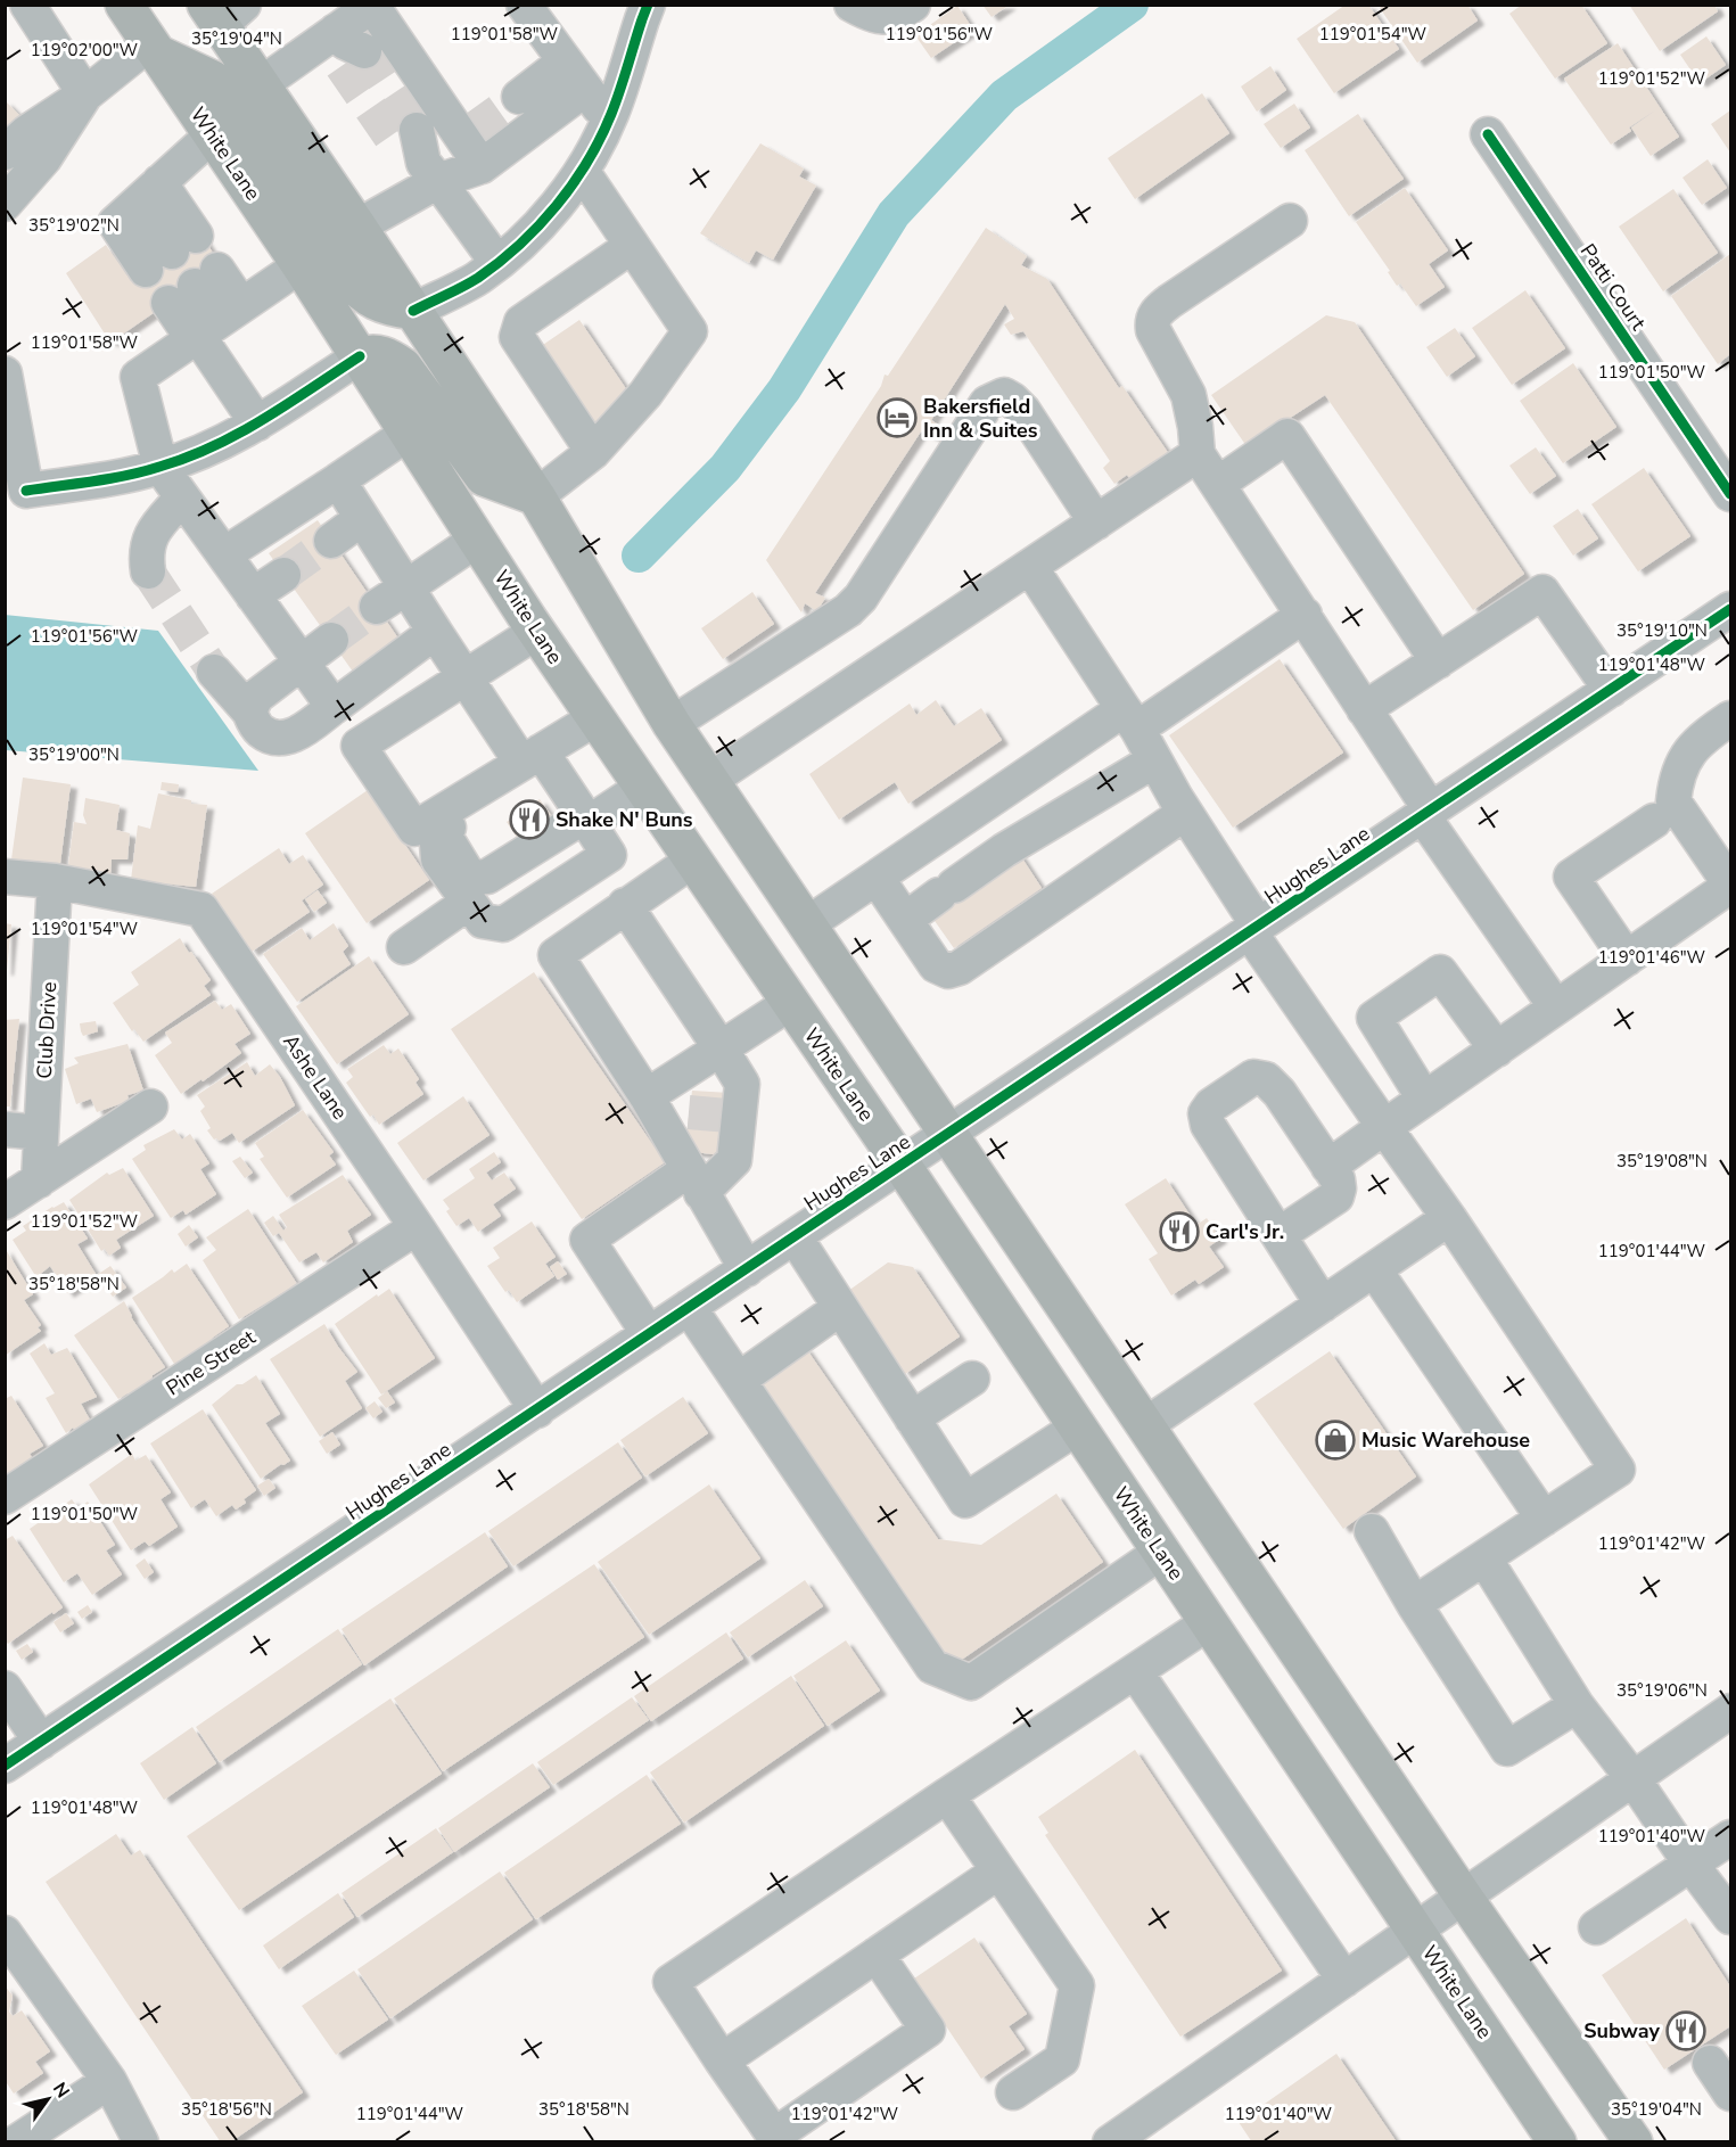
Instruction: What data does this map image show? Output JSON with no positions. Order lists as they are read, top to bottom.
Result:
{
  "streets": {
    "main road": ["White Lane"],
    "street": [
      "Patti Court",
      "Hughes Lane",
      "Club Drive",
      "Ashe Lane",
      "Pine Street"
    ]
  },
  "crossings": [
    ["White Lane", "Hughes Lane"],
    ["Hughes Lane", "Ashe Lane"],
    ["Club Drive", "Ashe Lane"],
    ["Ashe Lane", "Pine Street"]
  ],
  "places": {
    "hotel": ["Bakersfield Inn & Suites"],
    "restaurant": ["Shake N' Buns", "Carl's Jr.", "Subway"],
    "shop": ["Music Warehouse"]
  },
  "north": "top right",
  "coordinates": [
    "119°01'58\"W",
    "119°01'56\"W",
    "119°01'54\"W",
    "35°19'04\"N",
    "119°02'00\"W",
    "119°01'52\"W",
    "35°19'02\"N",
    "119°01'50\"W",
    "35°19'10\"N",
    "119°01'48\"W",
    "35°19'00\"N",
    "119°01'46\"W",
    "35°19'08\"N",
    "119°01'44\"W",
    "35°18'58\"N",
    "119°01'42\"W",
    "35°19'06\"N",
    "119°01'40\"W",
    "35°18'56\"N"
  ]
}
